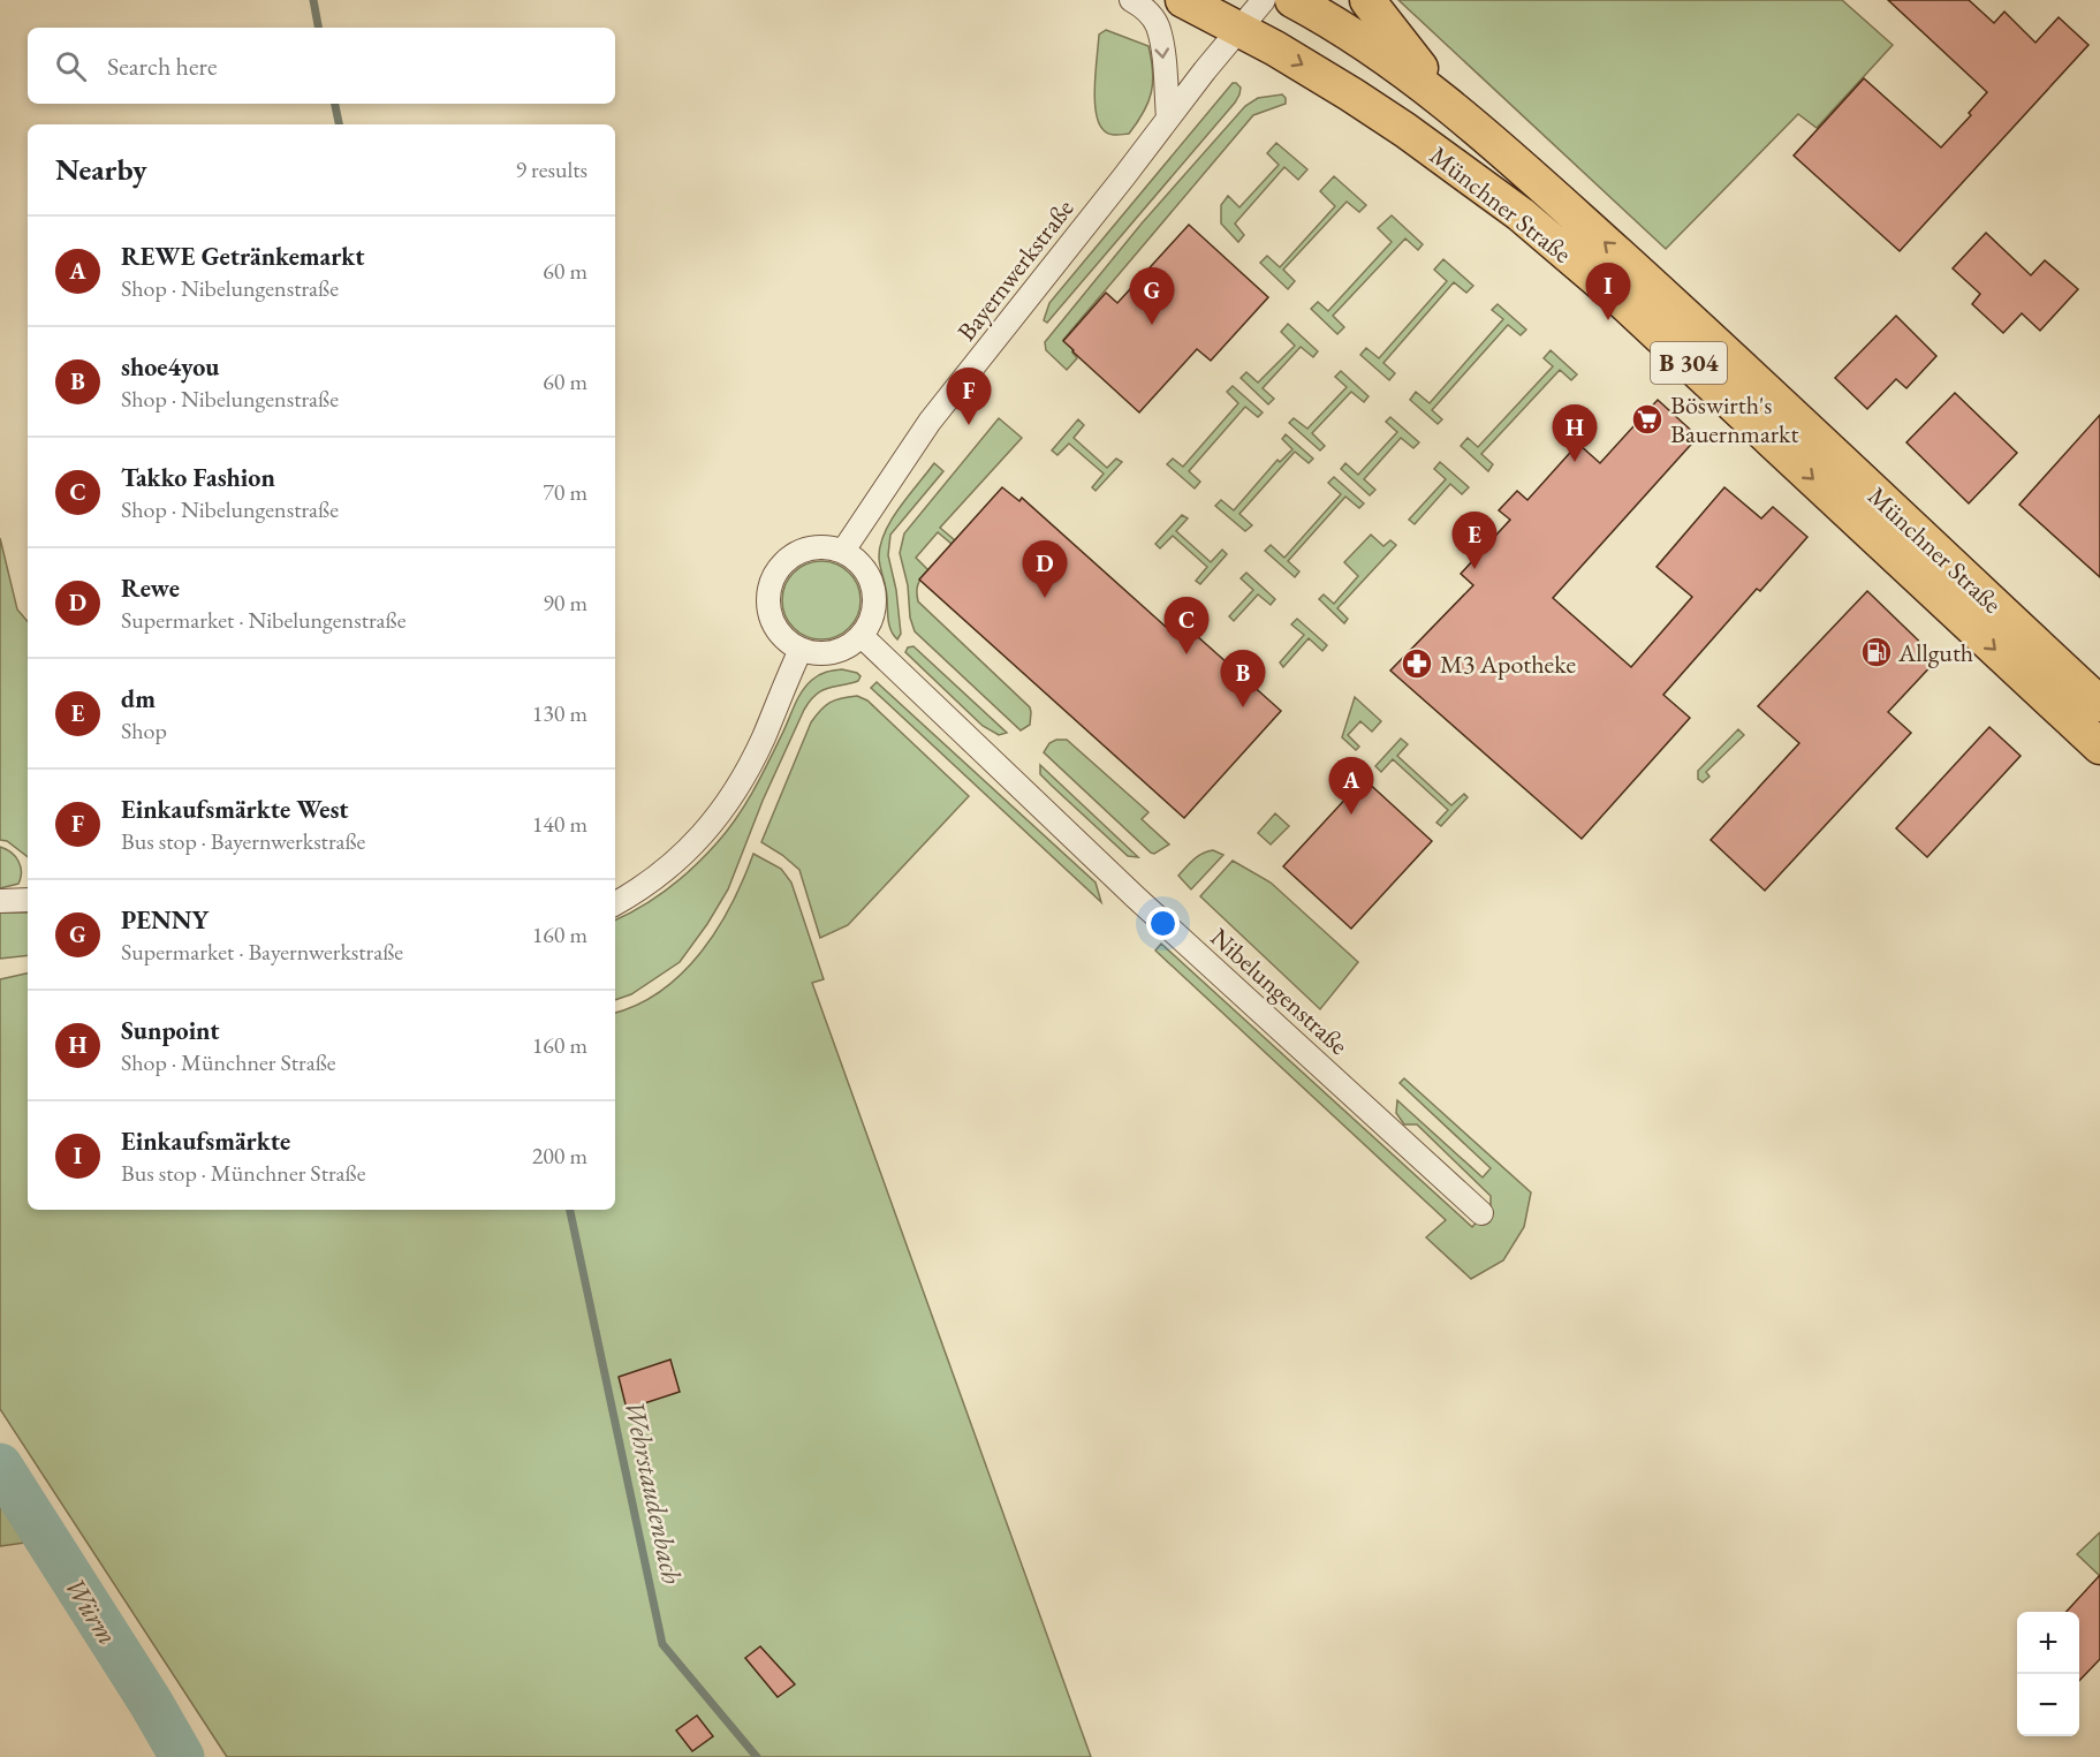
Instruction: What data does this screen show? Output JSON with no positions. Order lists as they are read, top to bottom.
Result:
{
  "streets": {
    "main road": ["Münchner Straße", "B 304"],
    "street": ["Bayernwerkstraße", "Nibelungenstraße"]
  },
  "crossings": [
    ["Münchner Straße", "Bayernwerkstraße"],
    ["Münchner Straße", "B 304"],
    ["Bayernwerkstraße", "B 304"],
    ["Bayernwerkstraße", "Nibelungenstraße"]
  ],
  "water": ["Wehrstaudenbach", "Würm"],
  "places": {
    "supermarket": ["Böswirth's Bauernmarkt"],
    "fuel station": ["Allguth"],
    "pharmacy": ["M3 Apotheke"]
  },
  "page": {
    "search": "Search here",
    "heading": ["Nearby", "9 results"],
    "list": [
      {
        "mark": "A",
        "name": "REWE Getränkemarkt",
        "note": "Shop · Nibelungenstraße",
        "value": "60 m"
      },
      {
        "mark": "B",
        "name": "shoe4you",
        "note": "Shop · Nibelungenstraße",
        "value": "60 m"
      },
      {
        "mark": "C",
        "name": "Takko Fashion",
        "note": "Shop · Nibelungenstraße",
        "value": "70 m"
      },
      {
        "mark": "D",
        "name": "Rewe",
        "note": "Supermarket · Nibelungenstraße",
        "value": "90 m"
      },
      {
        "mark": "E",
        "name": "dm",
        "note": "Shop",
        "value": "130 m"
      },
      {
        "mark": "F",
        "name": "Einkaufsmärkte West",
        "note": "Bus stop · Bayernwerkstraße",
        "value": "140 m"
      },
      {
        "mark": "G",
        "name": "PENNY",
        "note": "Supermarket · Bayernwerkstraße",
        "value": "160 m"
      },
      {
        "mark": "H",
        "name": "Sunpoint",
        "note": "Shop · Münchner Straße",
        "value": "160 m"
      },
      {
        "mark": "I",
        "name": "Einkaufsmärkte",
        "note": "Bus stop · Münchner Straße",
        "value": "200 m"
      }
    ],
    "pins": [
      "I",
      "G",
      "F",
      "H",
      "E",
      "D",
      "C",
      "B",
      "A"
    ],
    "map_buttons": ["+", "−"]
  }
}
